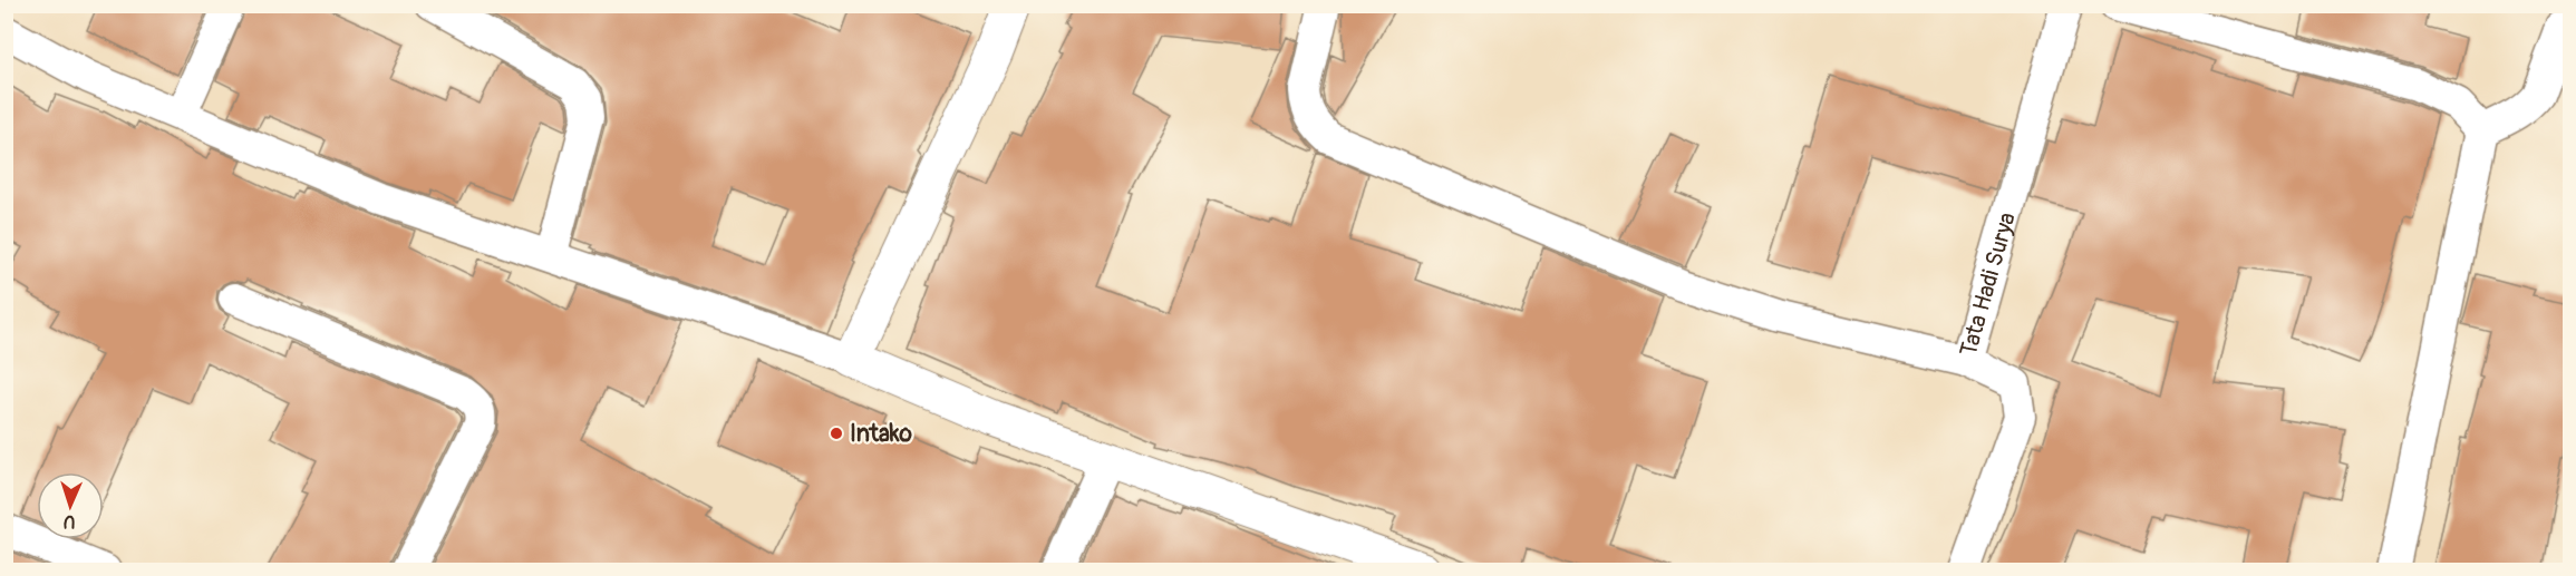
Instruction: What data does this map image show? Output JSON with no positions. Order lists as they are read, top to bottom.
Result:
{
  "streets": {
    "street": ["Tata Hadi Surya"]
  },
  "places": ["Intako"],
  "north": "bottom"
}
